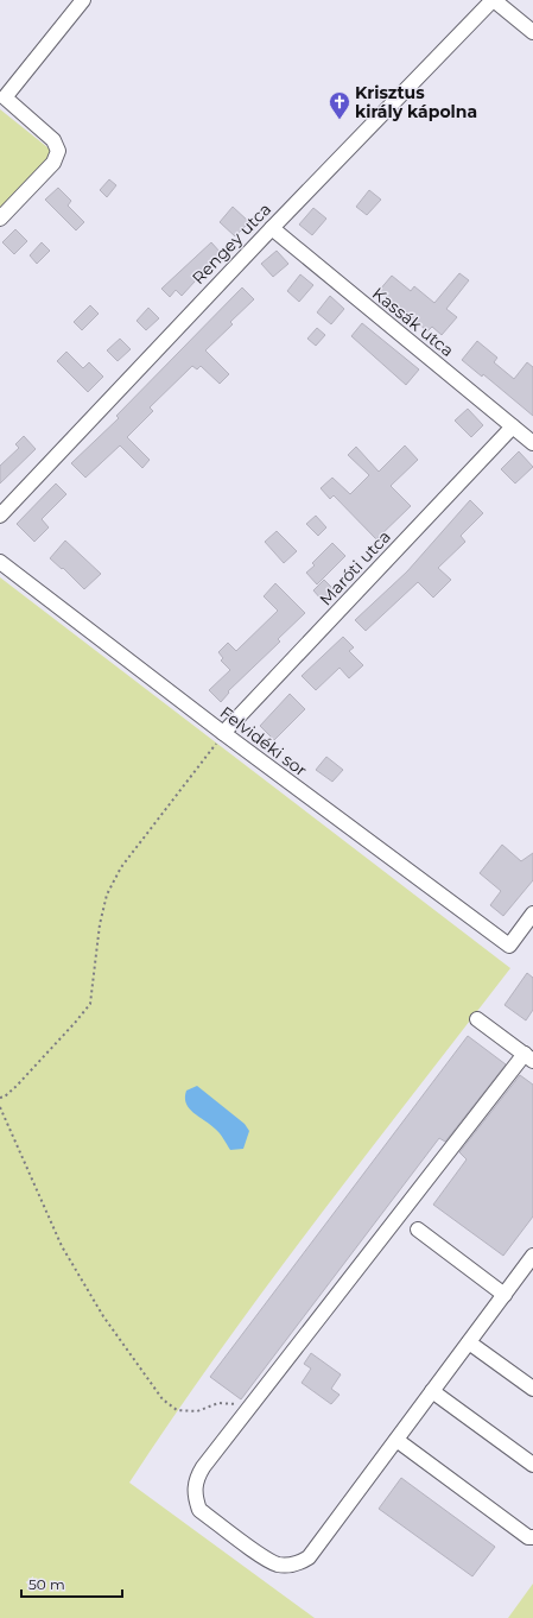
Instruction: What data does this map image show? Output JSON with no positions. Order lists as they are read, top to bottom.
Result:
{
  "streets": {
    "street": [
      "Rengey utca",
      "Kassák utca",
      "Maróti utca",
      "Felvidéki sor"
    ]
  },
  "crossings": [
    ["Rengey utca", "Kassák utca"],
    ["Kassák utca", "Maróti utca"],
    ["Maróti utca", "Felvidéki sor"]
  ],
  "places": {
    "church": ["Krisztus király kápolna"]
  },
  "scale_bar": "50 m"
}
